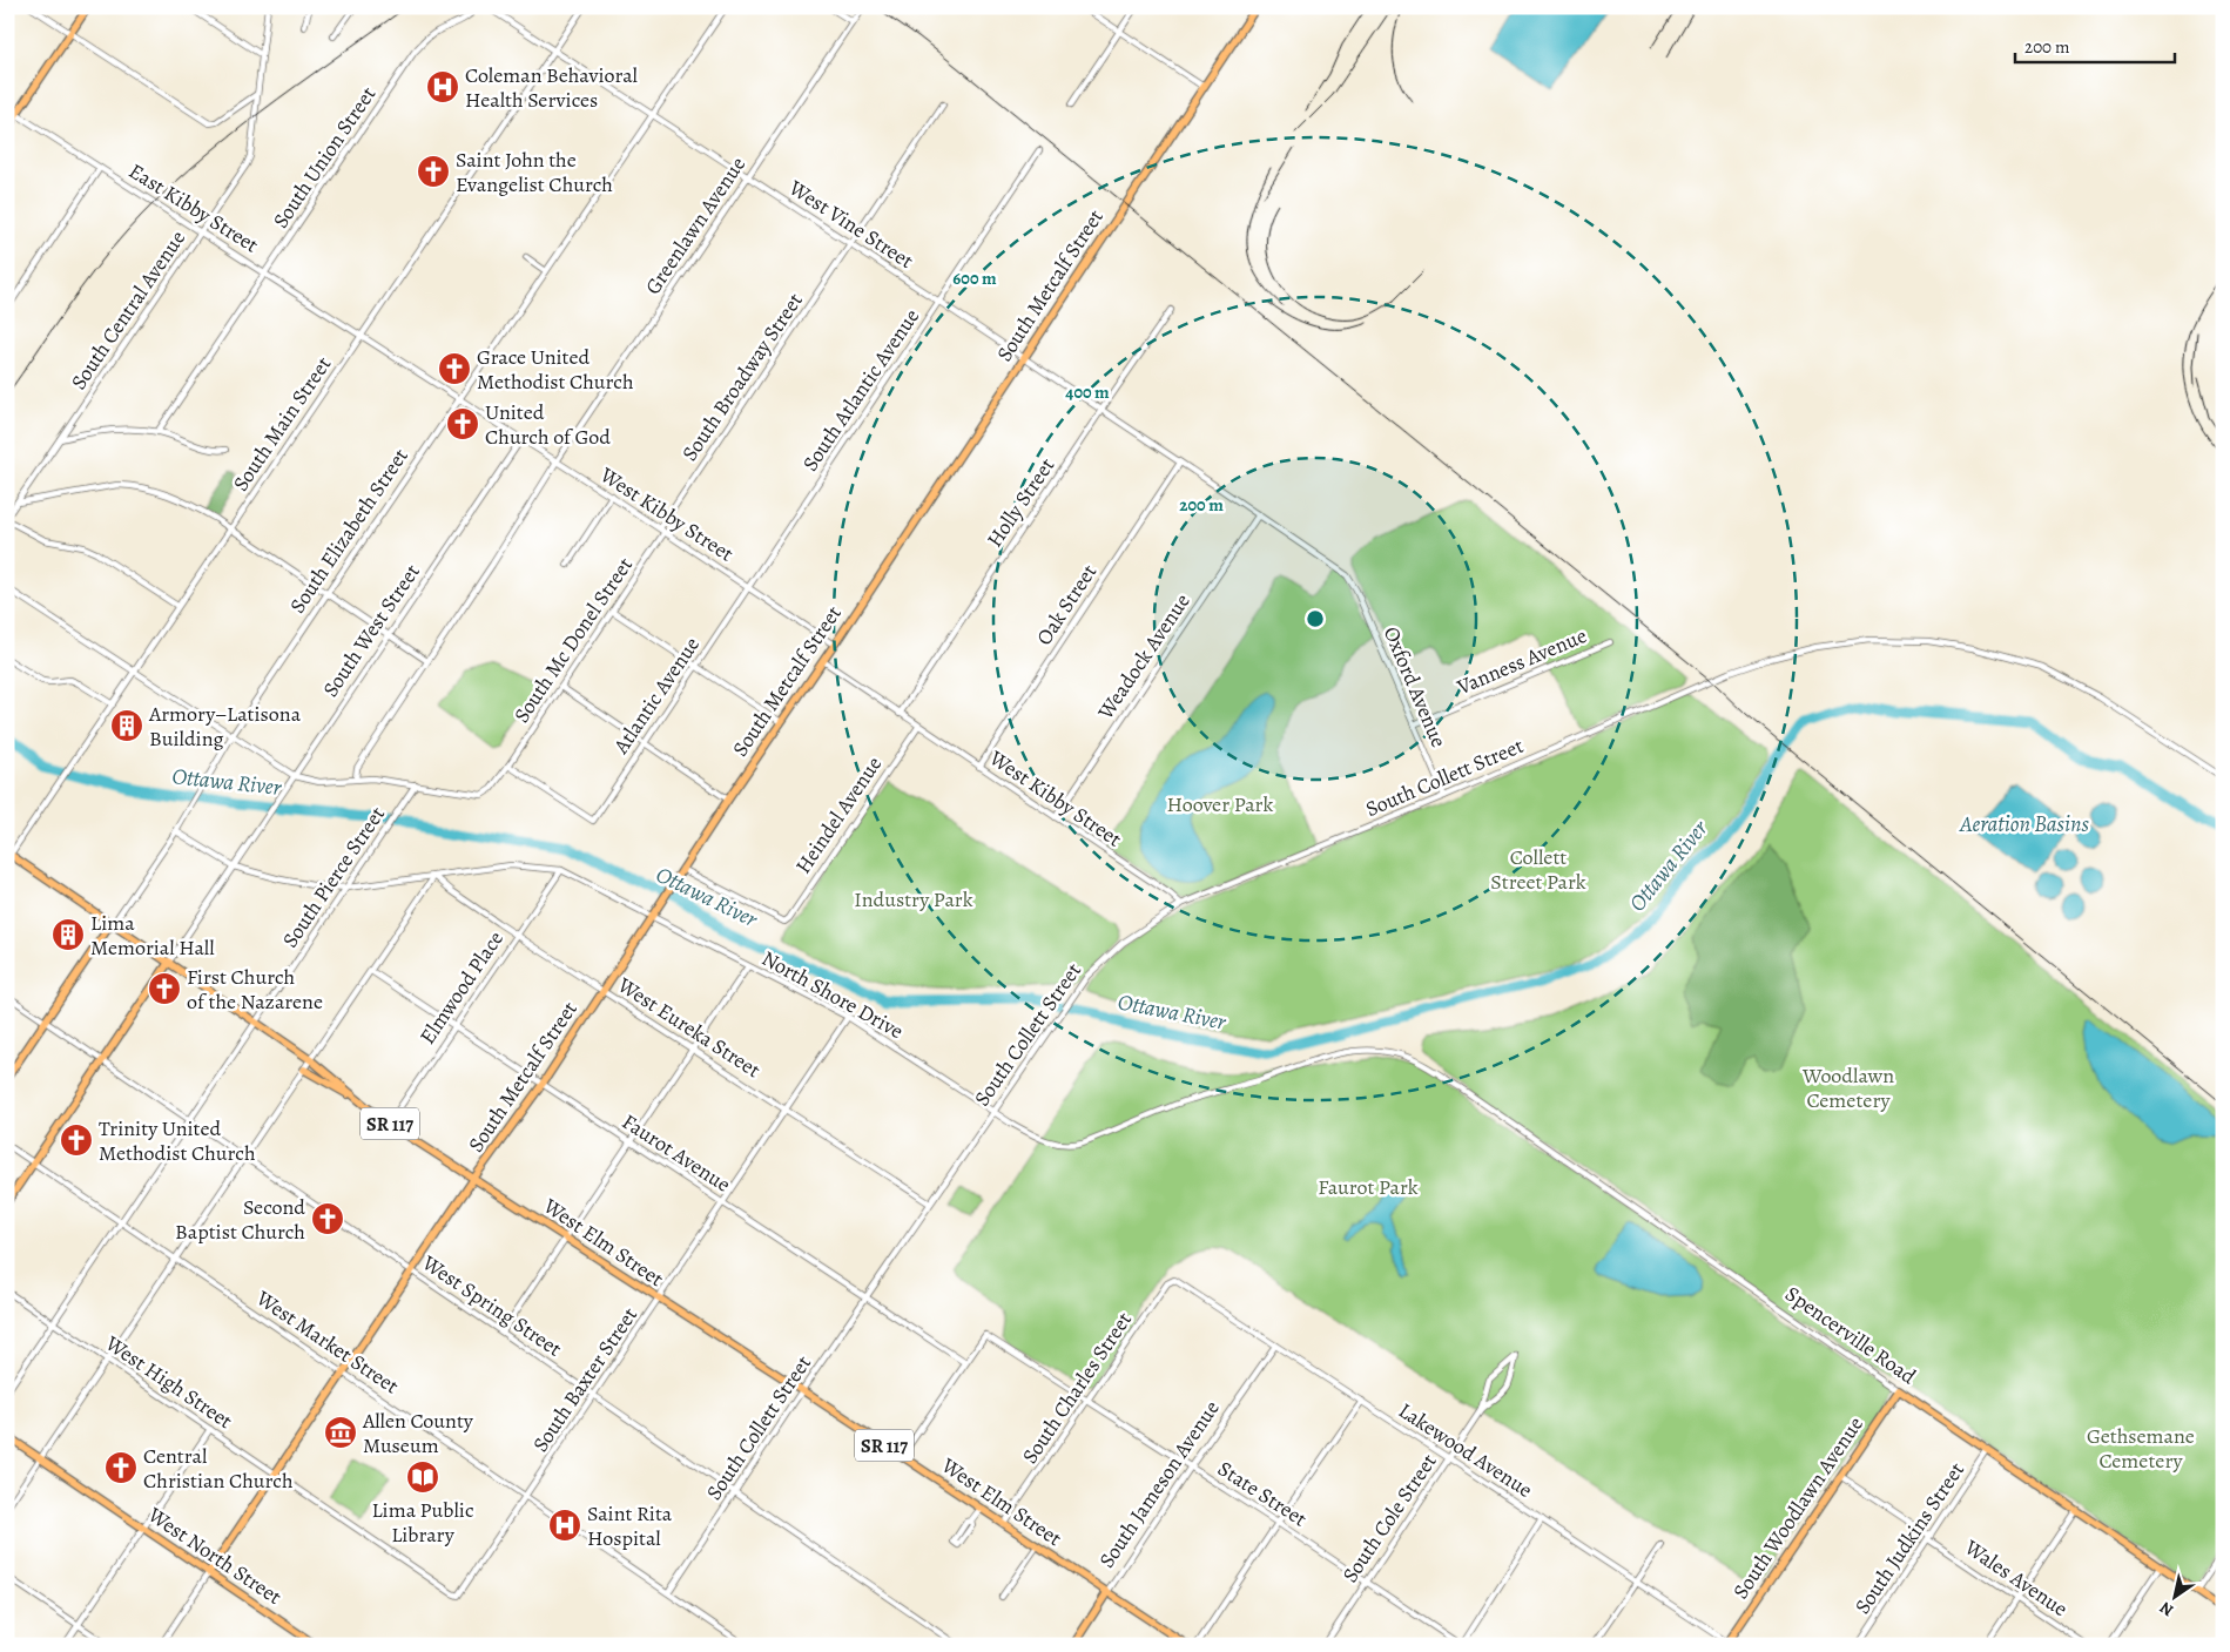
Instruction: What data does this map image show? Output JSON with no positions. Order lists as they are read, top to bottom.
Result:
{
  "streets": {
    "main road": [
      "South Metcalf Street",
      "South Elizabeth Street",
      "South West Street",
      "SR 117",
      "West Elm Street",
      "Spencerville Road",
      "South Jameson Avenue",
      "South Woodlawn Avenue",
      "West North Street"
    ],
    "street": [
      "South Union Street",
      "East Kibby Street",
      "West Vine Street",
      "Greenlawn Avenue",
      "South Central Avenue",
      "South Broadway Street",
      "South Atlantic Avenue",
      "South Main Street",
      "Holly Street",
      "West Kibby Street",
      "Oak Street",
      "South Mc Donel Street",
      "Weadock Avenue",
      "Vanness Avenue",
      "Oxford Avenue",
      "Atlantic Avenue",
      "South Collett Street",
      "Heindel Avenue",
      "South Pierce Street",
      "Elmwood Place",
      "North Shore Drive",
      "West Eureka Street",
      "Faurot Avenue",
      "West Spring Street",
      "West Market Street",
      "South Baxter Street",
      "West High Street",
      "South Charles Street",
      "Lakewood Avenue",
      "State Street",
      "South Cole Street",
      "South Judkins Street",
      "Wales Avenue"
    ]
  },
  "crossings": [
    ["South Union Street", "East Kibby Street"],
    ["East Kibby Street", "South Central Avenue"],
    ["East Kibby Street", "South Main Street"],
    ["East Kibby Street", "West Kibby Street"],
    ["West Vine Street", "Greenlawn Avenue"],
    ["West Vine Street", "South Metcalf Street"],
    ["West Vine Street", "South Broadway Street"],
    ["West Vine Street", "South Atlantic Avenue"],
    ["West Vine Street", "South Main Street"],
    ["West Vine Street", "Holly Street"],
    ["West Vine Street", "South Elizabeth Street"],
    ["West Vine Street", "Oak Street"],
    ["West Vine Street", "Weadock Avenue"],
    ["West Vine Street", "Oxford Avenue"],
    ["Greenlawn Avenue", "West Kibby Street"],
    ["South Metcalf Street", "West Kibby Street"],
    ["South Metcalf Street", "Heindel Avenue"],
    ["South Metcalf Street", "North Shore Drive"],
    ["South Metcalf Street", "West Eureka Street"],
    ["South Metcalf Street", "Faurot Avenue"],
    ["South Metcalf Street", "West Elm Street"],
    ["South Metcalf Street", "West Spring Street"],
    ["South Metcalf Street", "West Market Street"],
    ["South Metcalf Street", "West High Street"],
    ["South Metcalf Street", "West North Street"],
    ["South Broadway Street", "West Kibby Street"],
    ["South Broadway Street", "South Mc Donel Street"],
    ["South Atlantic Avenue", "West Kibby Street"],
    ["South Atlantic Avenue", "Atlantic Avenue"],
    ["South Main Street", "West Kibby Street"],
    ["South Main Street", "West Elm Street"],
    ["Holly Street", "West Kibby Street"],
    ["West Kibby Street", "South Elizabeth Street"],
    ["West Kibby Street", "Oak Street"],
    ["West Kibby Street", "South West Street"],
    ["West Kibby Street", "South Mc Donel Street"],
    ["West Kibby Street", "Weadock Avenue"],
    ["West Kibby Street", "Atlantic Avenue"],
    ["West Kibby Street", "South Collett Street"],
    ["West Kibby Street", "Heindel Avenue"],
    ["South Elizabeth Street", "North Shore Drive"],
    ["South Elizabeth Street", "West Elm Street"],
    ["South Elizabeth Street", "West Spring Street"],
    ["South West Street", "North Shore Drive"],
    ["South West Street", "West Elm Street"],
    ["South West Street", "West Spring Street"],
    ["South West Street", "West Market Street"],
    ["South Mc Donel Street", "Atlantic Avenue"],
    ["South Mc Donel Street", "South Pierce Street"],
    ["Vanness Avenue", "Oxford Avenue"],
    ["Oxford Avenue", "South Collett Street"],
    ["South Collett Street", "North Shore Drive"],
    ["South Collett Street", "West Eureka Street"],
    ["South Collett Street", "Faurot Avenue"],
    ["South Collett Street", "West Elm Street"],
    ["South Collett Street", "West Spring Street"],
    ["South Collett Street", "West Market Street"],
    ["South Pierce Street", "North Shore Drive"],
    ["South Pierce Street", "West Elm Street"],
    ["South Pierce Street", "West Spring Street"],
    ["South Pierce Street", "West Market Street"],
    ["South Pierce Street", "West High Street"],
    ["Elmwood Place", "North Shore Drive"],
    ["Elmwood Place", "West Eureka Street"],
    ["Elmwood Place", "Faurot Avenue"],
    ["Elmwood Place", "West Elm Street"],
    ["North Shore Drive", "West Eureka Street"],
    ["North Shore Drive", "Spencerville Road"],
    ["North Shore Drive", "South Baxter Street"],
    ["West Eureka Street", "South Baxter Street"],
    ["Faurot Avenue", "South Baxter Street"],
    ["Faurot Avenue", "State Street"],
    ["West Elm Street", "South Baxter Street"],
    ["West Elm Street", "South Charles Street"],
    ["West Elm Street", "South Jameson Avenue"],
    ["West Spring Street", "South Baxter Street"],
    ["Spencerville Road", "South Woodlawn Avenue"],
    ["Spencerville Road", "South Judkins Street"],
    ["West Market Street", "South Baxter Street"],
    ["South Baxter Street", "West High Street"],
    ["South Charles Street", "Lakewood Avenue"],
    ["South Charles Street", "State Street"],
    ["Lakewood Avenue", "South Jameson Avenue"],
    ["Lakewood Avenue", "South Woodlawn Avenue"],
    ["Lakewood Avenue", "South Cole Street"],
    ["South Jameson Avenue", "State Street"],
    ["State Street", "South Cole Street"],
    ["South Woodlawn Avenue", "Wales Avenue"],
    ["South Judkins Street", "Wales Avenue"]
  ],
  "water": ["Ottawa River", "Aeration Basins"],
  "parks": [
    "Hoover Park",
    "Collett Street Park",
    "Industry Park",
    "Woodlawn Cemetery",
    "Faurot Park",
    "Gethsemane Cemetery"
  ],
  "places": {
    "hospital": ["Coleman Behavioral Health Services", "Saint Rita Hospital"],
    "church": [
      "Saint John the Evangelist Church",
      "Grace United Methodist Church",
      "United Church of God",
      "First Church of the Nazarene",
      "Trinity United Methodist Church",
      "Second Baptist Church",
      "Central Christian Church"
    ],
    "building": ["Armory–Latisona Building", "Lima Memorial Hall"],
    "museum": ["Allen County Museum"],
    "library": ["Lima Public Library"]
  },
  "scale_bar": "200 m",
  "north": "bottom left",
  "rings": ["600 m", "400 m", "200 m"]
}
